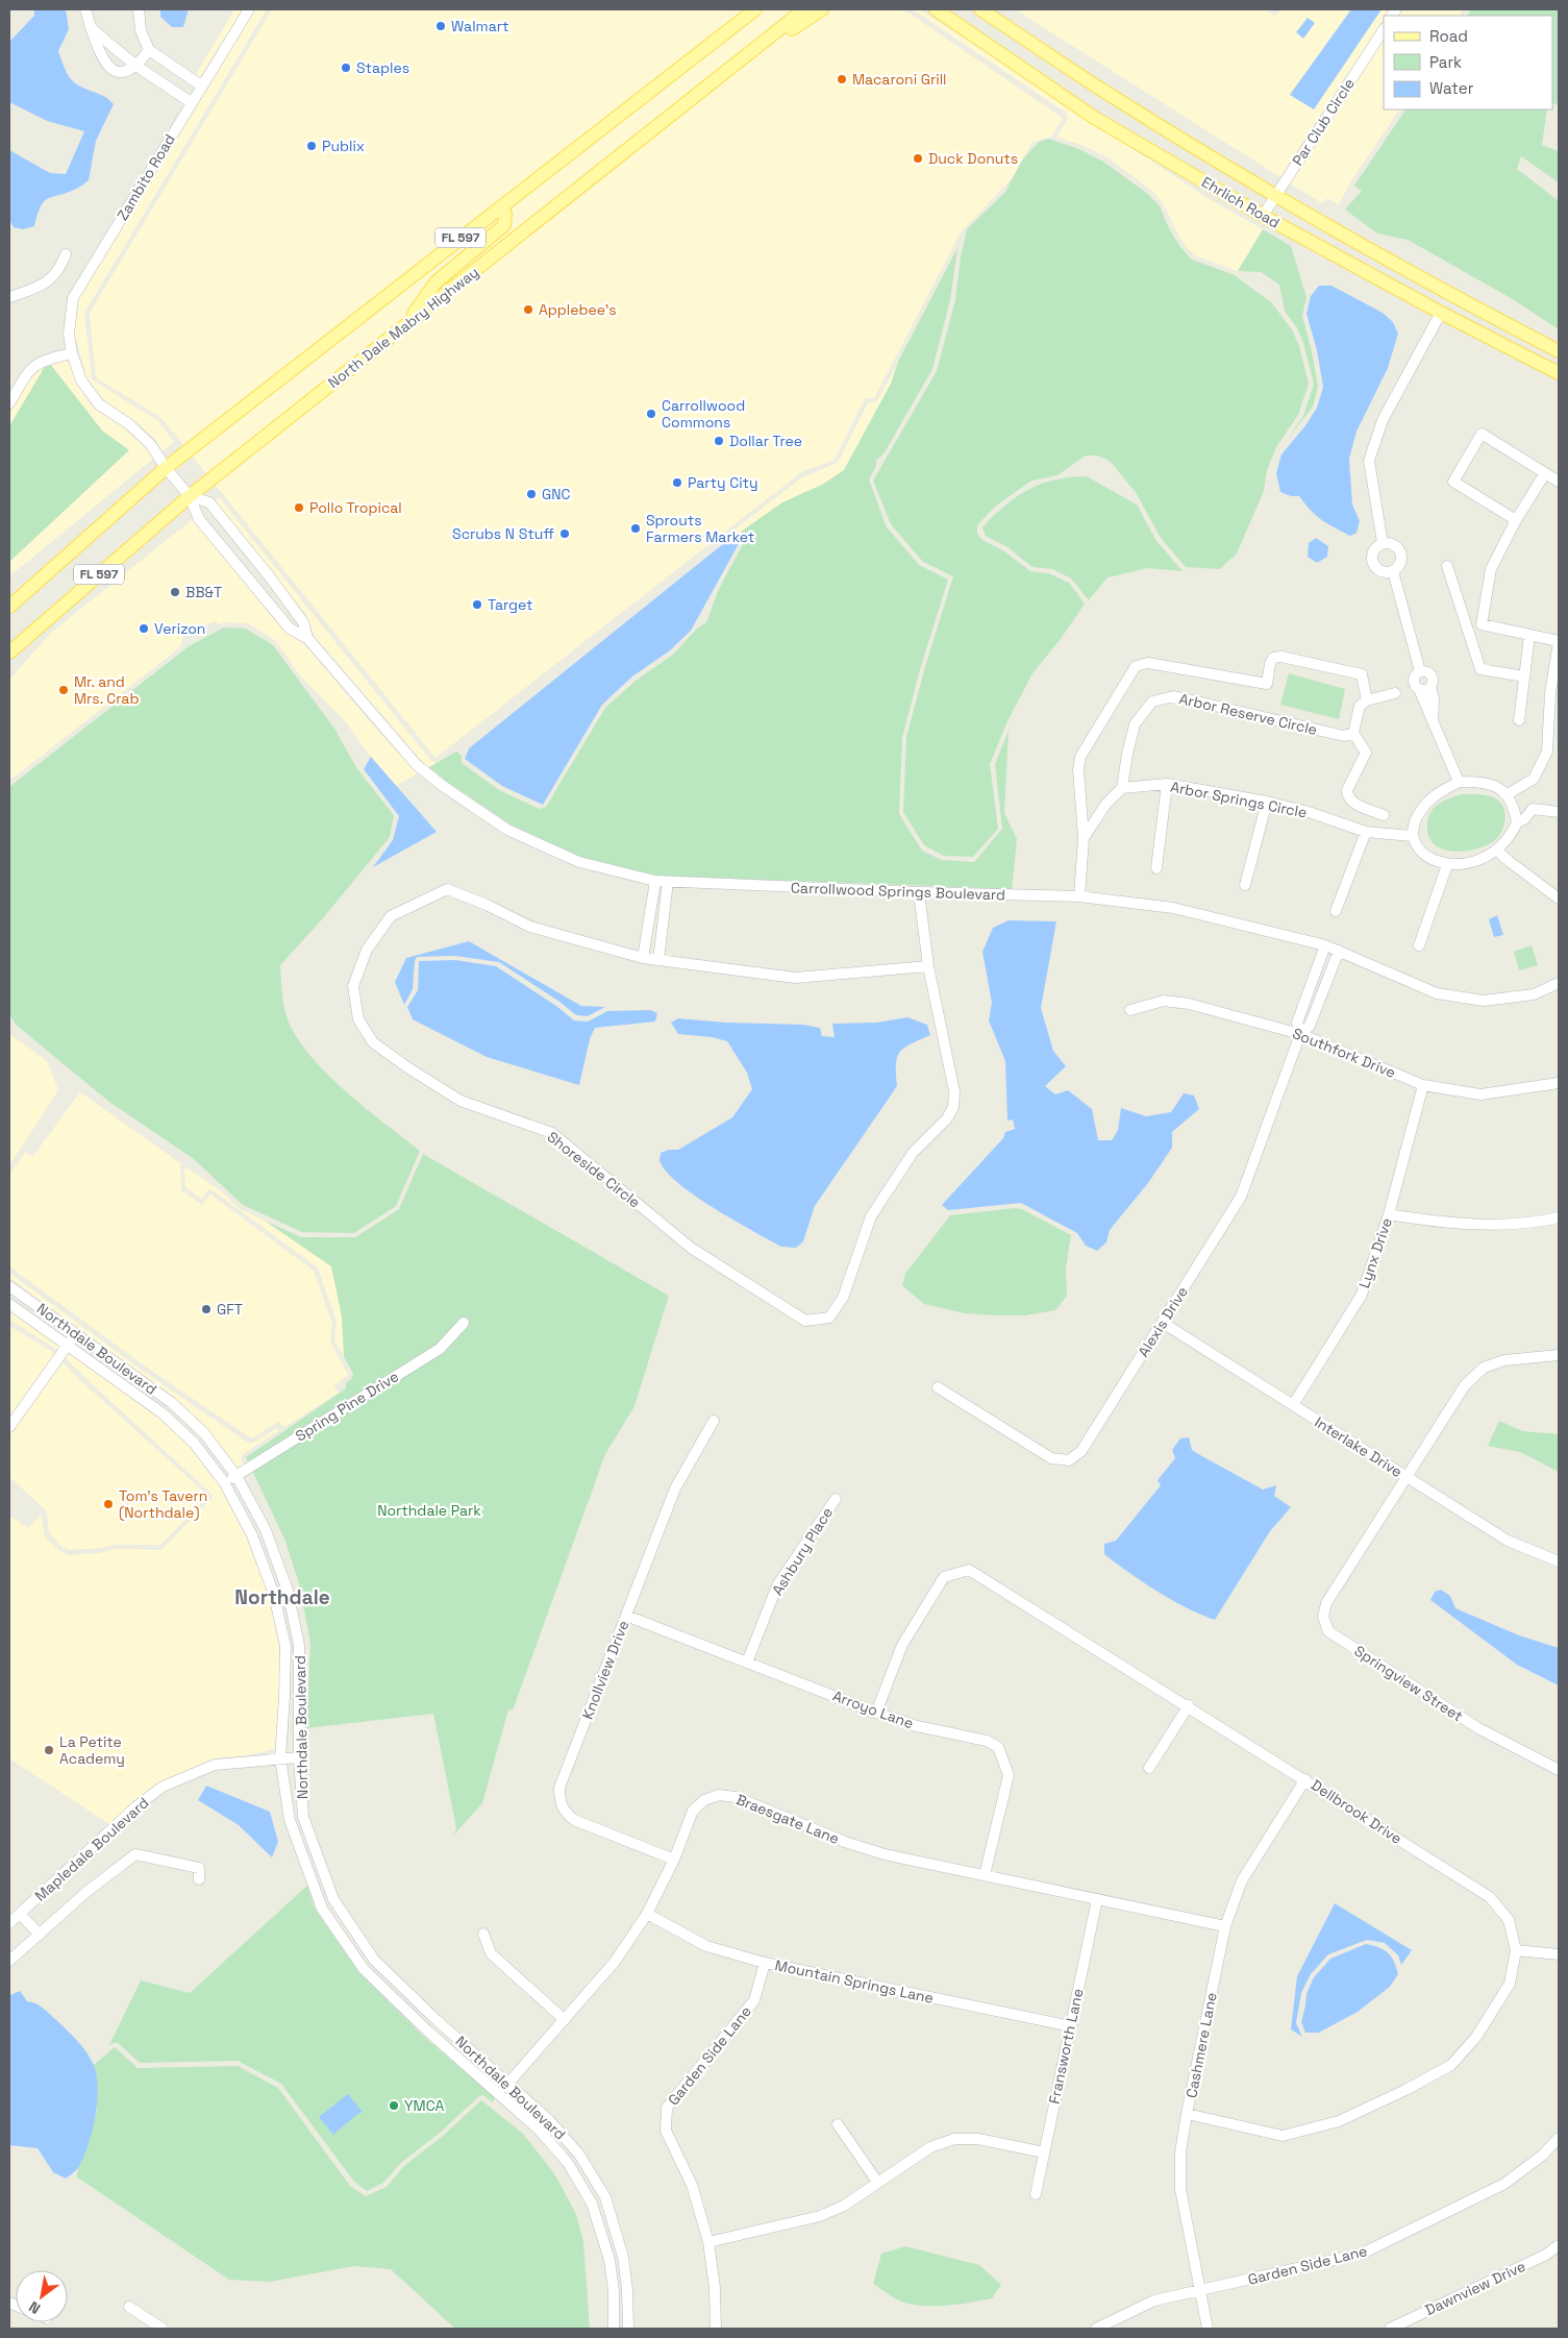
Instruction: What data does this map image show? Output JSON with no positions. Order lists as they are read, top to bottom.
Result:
{
  "streets": {
    "main road": ["Ehrlich Road", "FL 597", "North Dale Mabry Highway"],
    "street": [
      "Par Club Circle",
      "Zambito Road",
      "Arbor Reserve Circle",
      "Arbor Springs Circle",
      "Carrollwood Springs Boulevard",
      "Southfork Drive",
      "Shoreside Circle",
      "Lynx Drive",
      "Alexis Drive",
      "Northdale Boulevard",
      "Spring Pine Drive",
      "Interlake Drive",
      "Ashbury Place",
      "Knollview Drive",
      "Springview Street",
      "Arroyo Lane",
      "Dellbrook Drive",
      "Braesgate Lane",
      "Mapledale Boulevard",
      "Mountain Springs Lane",
      "Cashmere Lane",
      "Fransworth Lane",
      "Garden Side Lane",
      "Dawnview Drive"
    ]
  },
  "crossings": [
    ["Par Club Circle", "Ehrlich Road"],
    ["Zambito Road", "FL 597"],
    ["Zambito Road", "Carrollwood Springs Boulevard"],
    ["FL 597", "Carrollwood Springs Boulevard"],
    ["North Dale Mabry Highway", "Carrollwood Springs Boulevard"],
    ["Arbor Reserve Circle", "Arbor Springs Circle"],
    ["Carrollwood Springs Boulevard", "Shoreside Circle"],
    ["Carrollwood Springs Boulevard", "Alexis Drive"],
    ["Southfork Drive", "Lynx Drive"],
    ["Southfork Drive", "Alexis Drive"],
    ["Lynx Drive", "Interlake Drive"],
    ["Alexis Drive", "Interlake Drive"],
    ["Northdale Boulevard", "Spring Pine Drive"],
    ["Northdale Boulevard", "Braesgate Lane"],
    ["Northdale Boulevard", "Mapledale Boulevard"],
    ["Interlake Drive", "Springview Street"],
    ["Ashbury Place", "Arroyo Lane"],
    ["Knollview Drive", "Arroyo Lane"],
    ["Knollview Drive", "Braesgate Lane"],
    ["Arroyo Lane", "Dellbrook Drive"],
    ["Arroyo Lane", "Braesgate Lane"],
    ["Dellbrook Drive", "Cashmere Lane"],
    ["Braesgate Lane", "Mountain Springs Lane"],
    ["Braesgate Lane", "Cashmere Lane"],
    ["Braesgate Lane", "Fransworth Lane"],
    ["Mountain Springs Lane", "Fransworth Lane"],
    ["Mountain Springs Lane", "Garden Side Lane"],
    ["Cashmere Lane", "Garden Side Lane"]
  ],
  "districts": ["Northdale"],
  "parks": ["Northdale Park"],
  "places": [
    "Walmart",
    "Staples",
    "Macaroni Grill",
    "Publix",
    "Duck Donuts",
    "Applebee's",
    "Carrollwood Commons",
    "Dollar Tree",
    "Party City",
    "GNC",
    "Pollo Tropical",
    "Sprouts Farmers Market",
    "Scrubs N Stuff",
    "BB&T",
    "Target",
    "Verizon",
    "Mr. and Mrs. Crab",
    "GFT",
    "Tom's Tavern (Northdale)",
    "La Petite Academy",
    "YMCA"
  ],
  "legend": ["Road", "Park", "Water"],
  "north": "bottom left"
}
